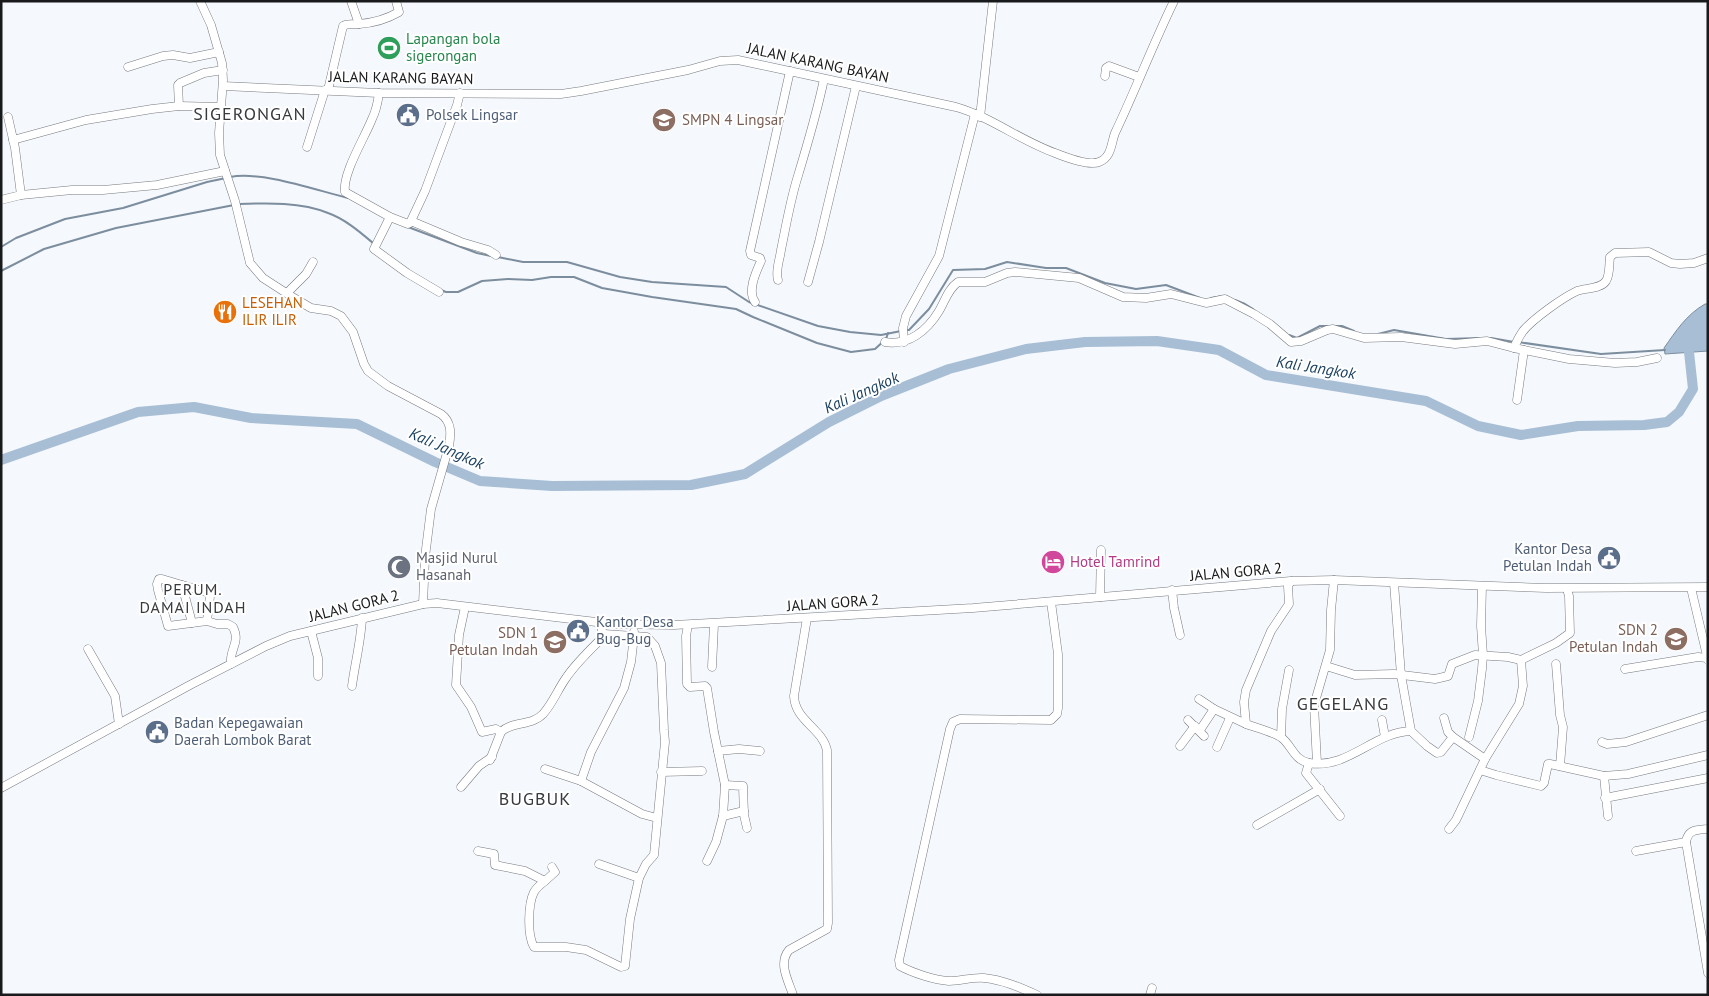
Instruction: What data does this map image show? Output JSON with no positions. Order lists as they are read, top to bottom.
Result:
{
  "streets": {
    "street": ["JALAN KARANG BAYAN", "JALAN GORA 2"]
  },
  "districts": [
    "SIGERONGAN",
    "PERUM. DAMAI INDAH",
    "GEGELANG",
    "BUGBUK"
  ],
  "water": ["Kali Jangkok"],
  "places": {
    "sports": ["Lapangan bola sigerongan"],
    "public building": [
      "Polsek Lingsar",
      "Kantor Desa Petulan Indah",
      "Kantor Desa Bug-Bug",
      "Badan Kepegawaian Daerah Lombok Barat"
    ],
    "school or university": ["SMPN 4 Lingsar", "SDN 2 Petulan Indah", "SDN 1 Petulan Indah"],
    "restaurant": ["LESEHAN ILIR ILIR"],
    "hotel": ["Hotel Tamrind"],
    "mosque": ["Masjid Nurul Hasanah"]
  }
}
